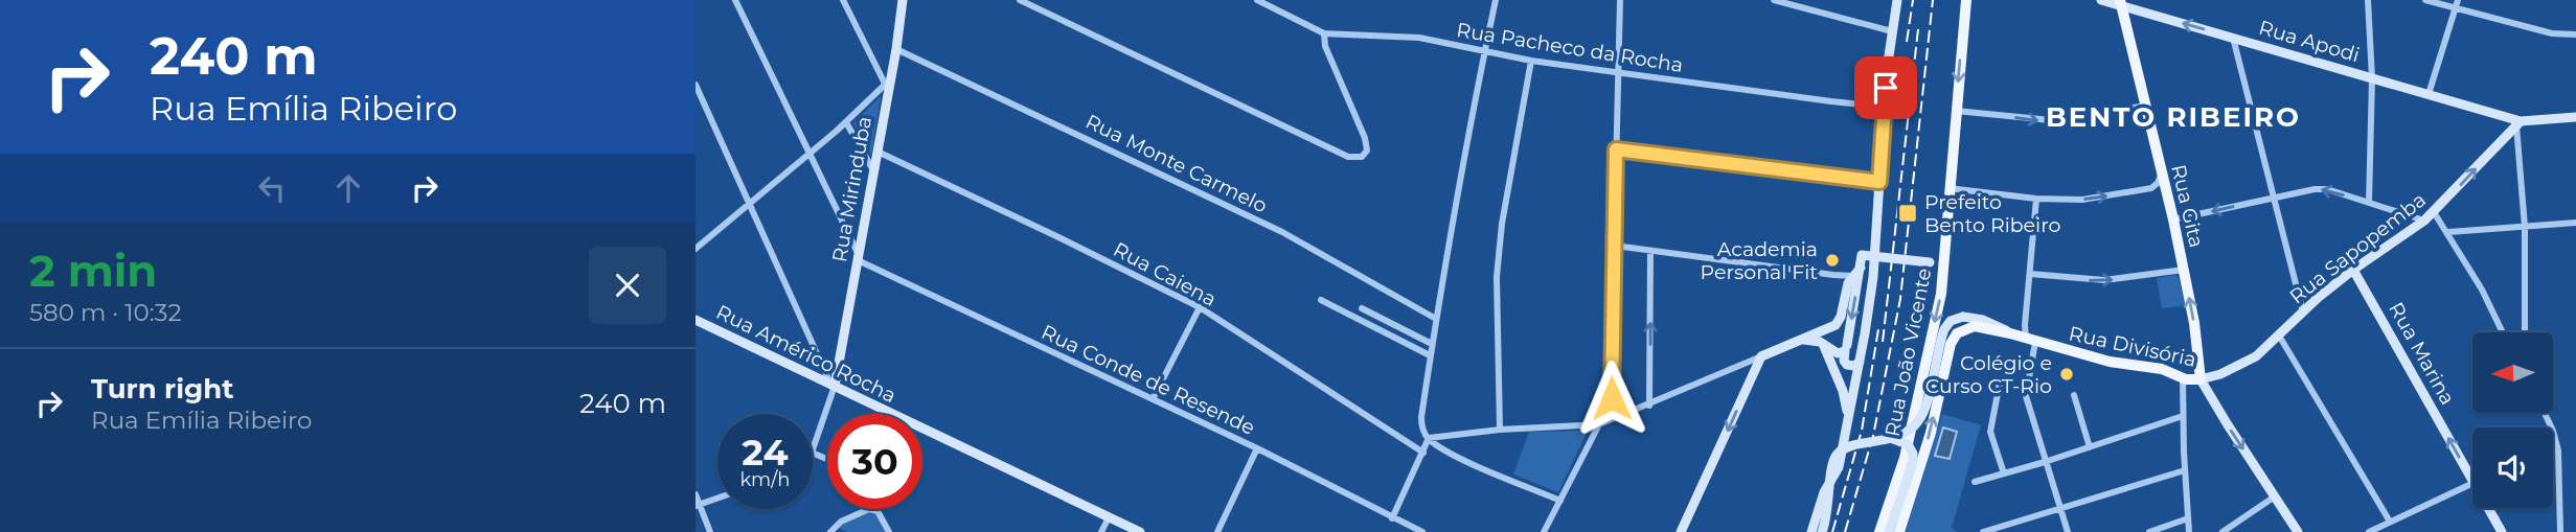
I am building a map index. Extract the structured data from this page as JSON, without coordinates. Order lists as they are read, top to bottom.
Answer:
{
  "streets": {
    "main road": [
      "Rua Apodi",
      "Rua Mirinduba",
      "Rua Gita",
      "Rua Sapopemba",
      "Rua Divisória",
      "Rua João Vicente",
      "Rua Américo Rocha",
      "Rua Marina"
    ],
    "street": [
      "Rua Pacheco da Rocha",
      "Rua Monte Carmelo",
      "Rua Caiena",
      "Rua Conde de Resende"
    ]
  },
  "crossings": [
    ["Rua Apodi", "Rua Gita"],
    ["Rua Monte Carmelo", "Rua Mirinduba"],
    ["Rua Mirinduba", "Rua Caiena"],
    ["Rua Mirinduba", "Rua Américo Rocha"],
    ["Rua Mirinduba", "Rua Conde de Resende"],
    ["Rua Gita", "Rua Sapopemba"],
    ["Rua Gita", "Rua Divisória"],
    ["Rua Sapopemba", "Rua Divisória"],
    ["Rua Sapopemba", "Rua Marina"],
    ["Rua Divisória", "Rua João Vicente"]
  ],
  "one_way": ["Rua Marina"],
  "districts": ["BENTO RIBEIRO"],
  "places": {
    "transit": ["Prefeito Bento Ribeiro"],
    "other": ["Academia Personal Fit", "Colégio e Curso CT-Rio"]
  },
  "north": "left",
  "page": {
    "turn": ["240 m", "Rua Emília Ribeiro"],
    "heading": ["2 min", "580 m · 10:32"],
    "list": [
      {
        "name": "Turn right",
        "note": "Rua Emília Ribeiro",
        "value": "240 m"
      }
    ],
    "speed": "24 km/h",
    "limit": "30"
  }
}
